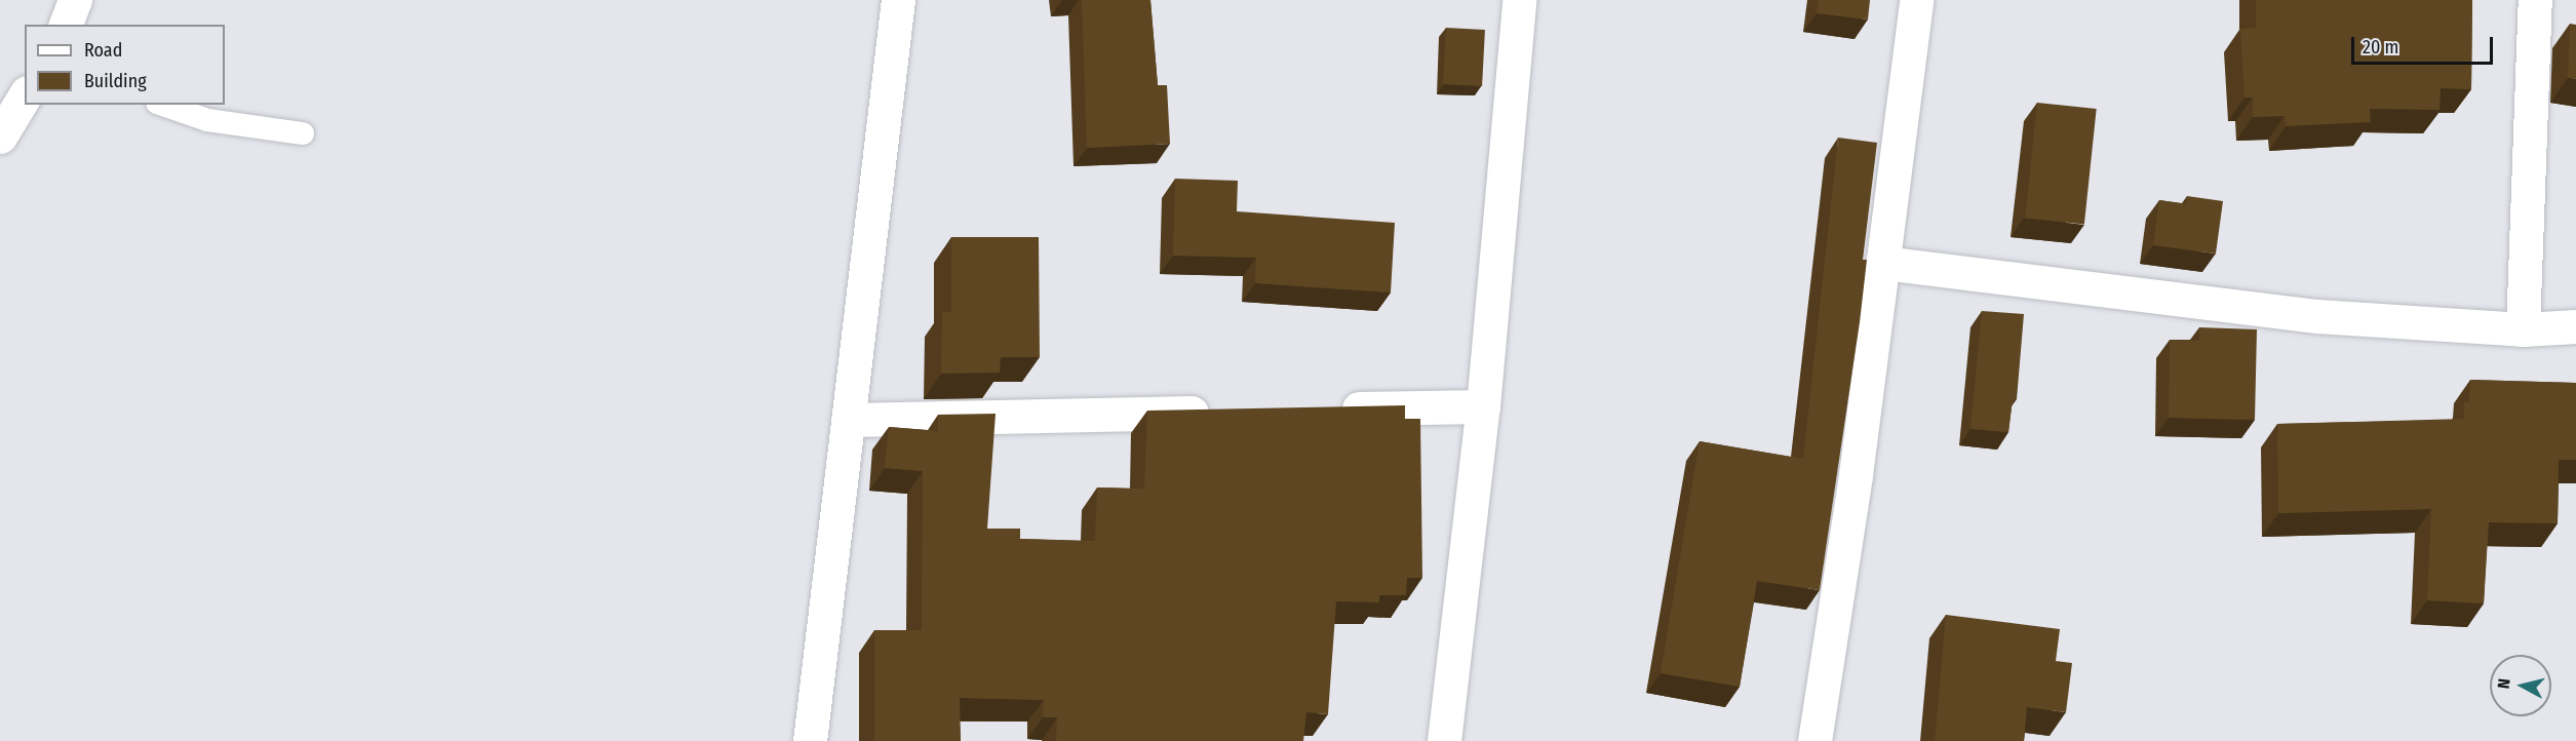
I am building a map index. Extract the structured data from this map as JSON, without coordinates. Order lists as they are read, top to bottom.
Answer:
{
  "legend": ["Road", "Building"],
  "scale_bar": "20 m",
  "north": "left"
}
